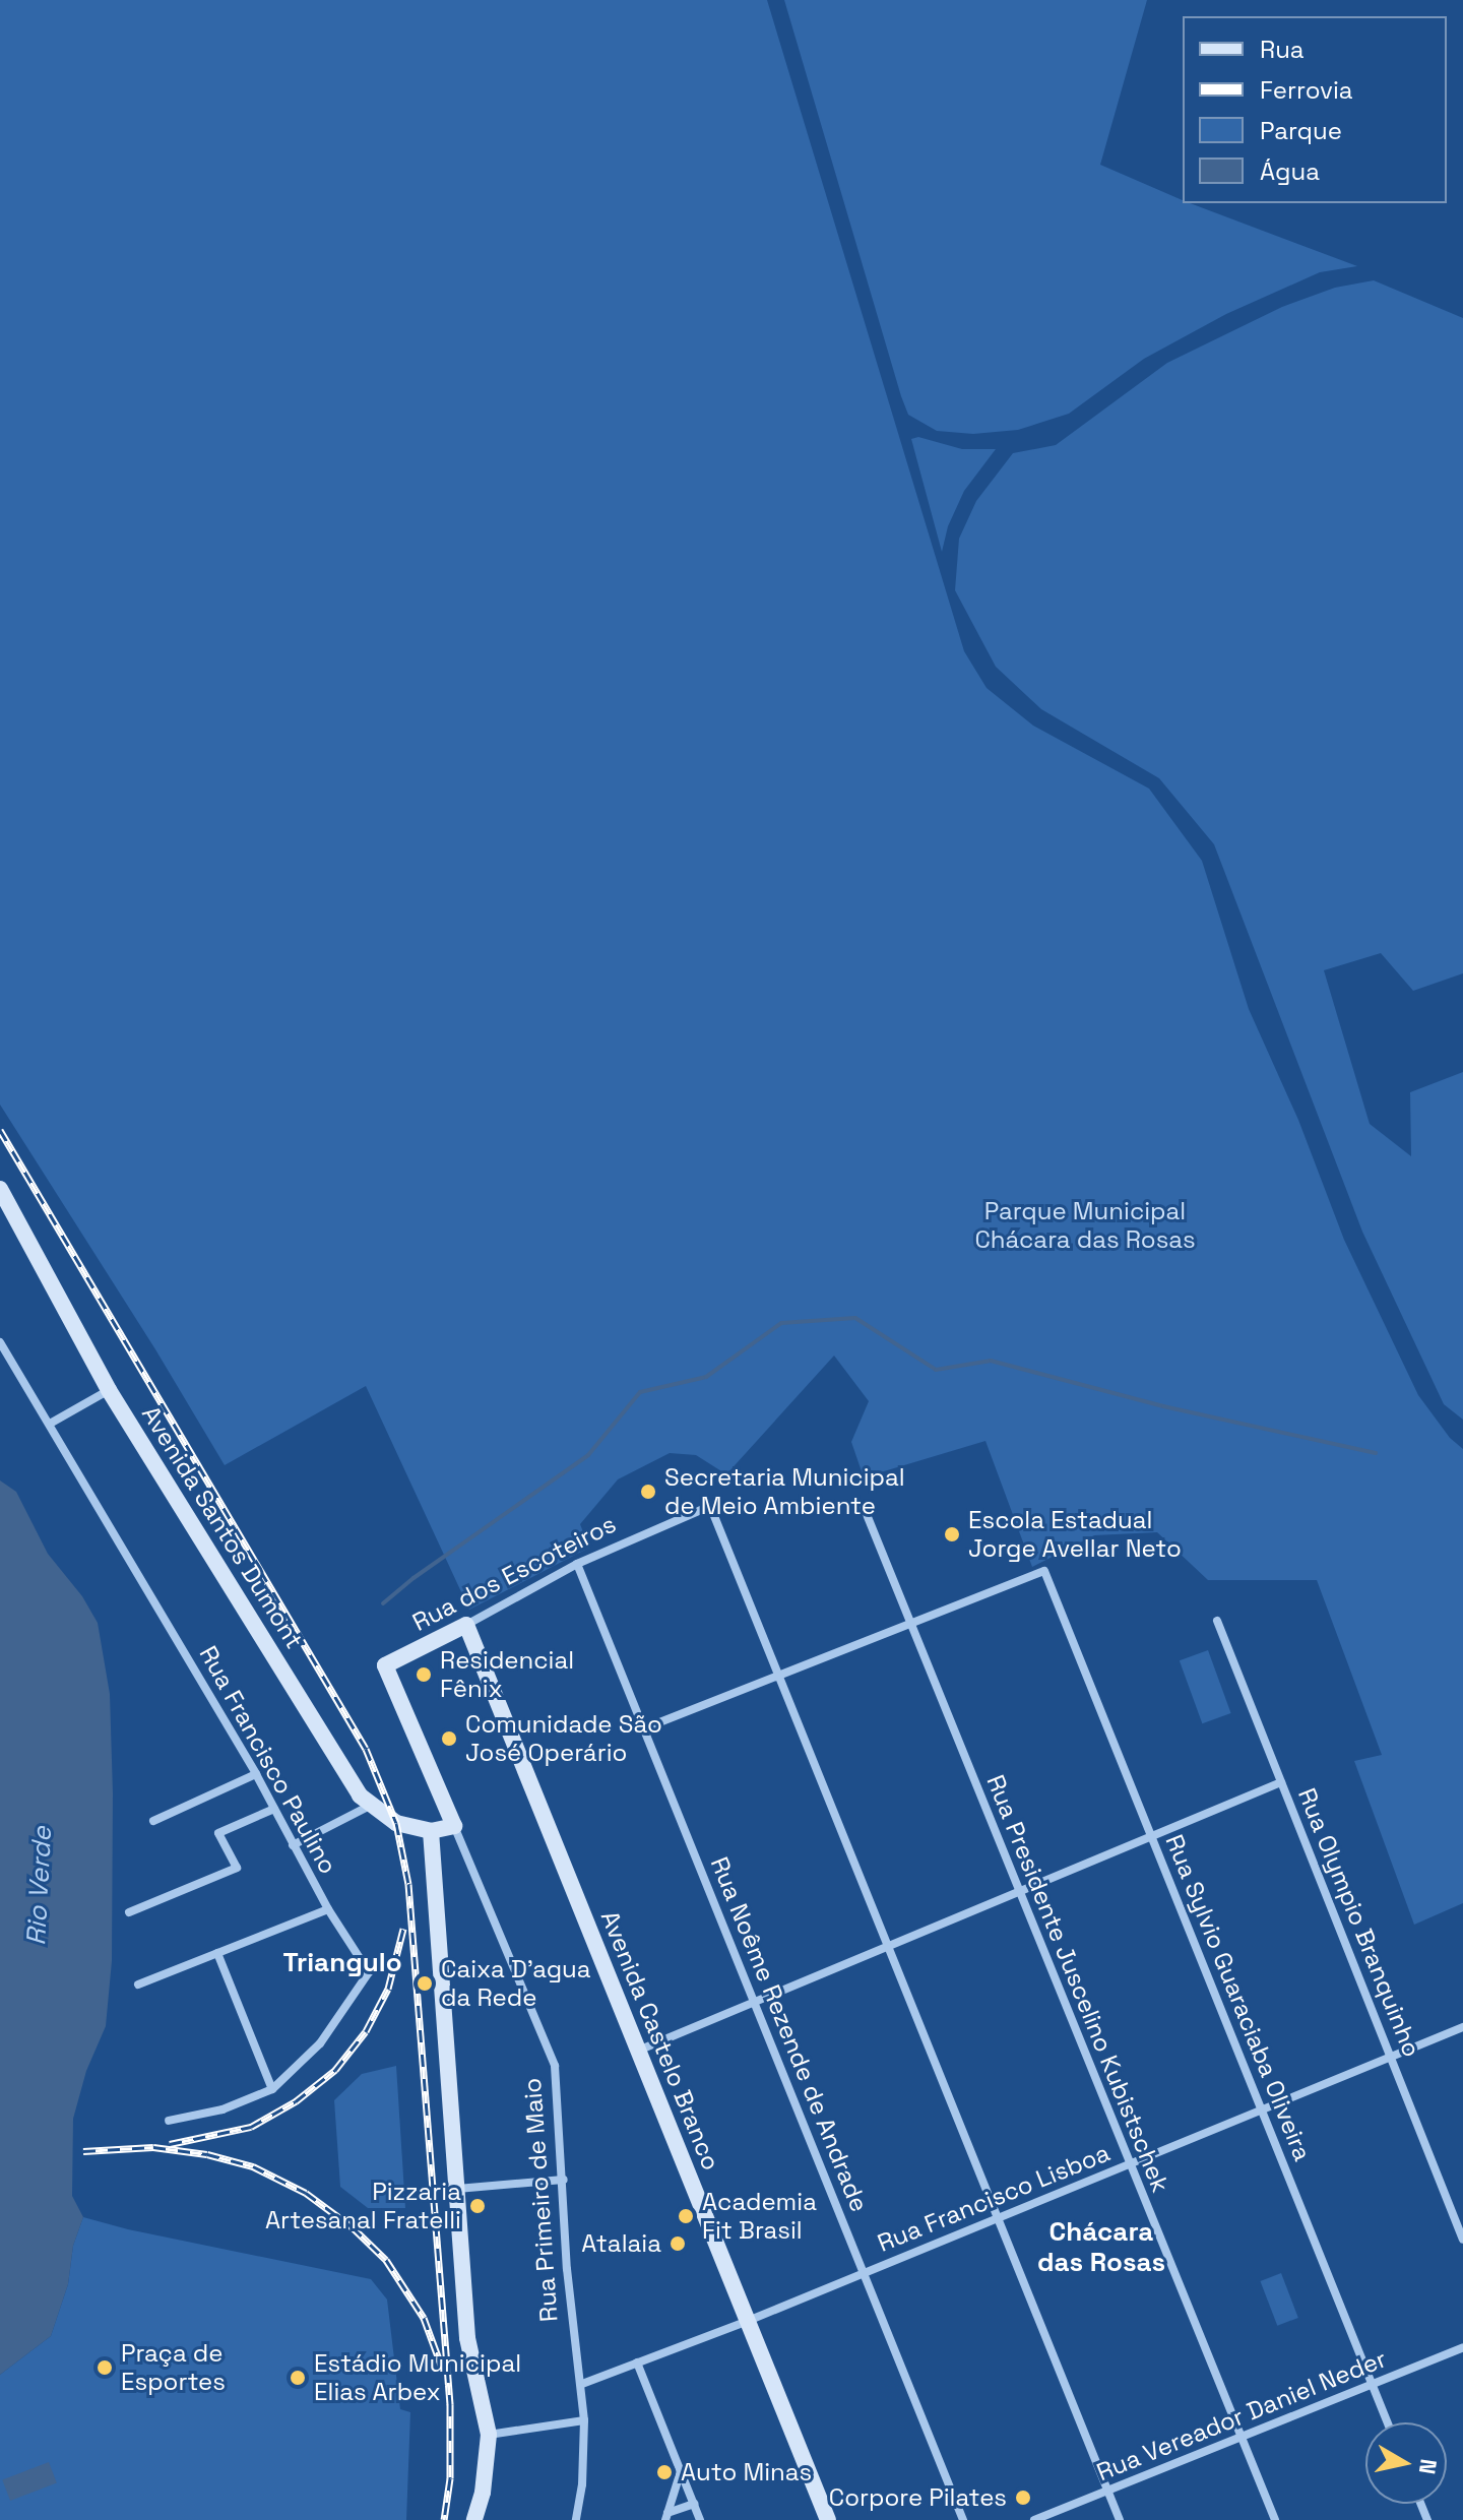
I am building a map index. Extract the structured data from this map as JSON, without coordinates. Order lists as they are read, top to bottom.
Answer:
{
  "streets": {
    "street": [
      "Avenida Santos Dumont",
      "Rua dos Escoteiros",
      "Rua Francisco Paulino",
      "Rua Olympio Branquinho",
      "Rua Presidente Juscelino Kubistschek",
      "Rua Sylvio Guaraciaba Oliveira",
      "Rua Noême Rezende de Andrade",
      "Avenida Castelo Branco",
      "Rua Francisco Lisboa",
      "Rua Primeiro de Maio",
      "Rua Vereador Daniel Neder"
    ]
  },
  "crossings": [
    ["Avenida Santos Dumont", "Rua Primeiro de Maio"],
    ["Rua dos Escoteiros", "Rua Noême Rezende de Andrade"],
    ["Rua dos Escoteiros", "Avenida Castelo Branco"],
    ["Rua dos Escoteiros", "Rua Primeiro de Maio"],
    ["Rua Olympio Branquinho", "Rua Francisco Lisboa"],
    ["Rua Presidente Juscelino Kubistschek", "Rua Sylvio Guaraciaba Oliveira"],
    ["Rua Presidente Juscelino Kubistschek", "Rua Francisco Lisboa"],
    ["Rua Presidente Juscelino Kubistschek", "Rua Vereador Daniel Neder"],
    ["Rua Sylvio Guaraciaba Oliveira", "Rua Francisco Lisboa"],
    ["Rua Sylvio Guaraciaba Oliveira", "Rua Vereador Daniel Neder"],
    ["Rua Noême Rezende de Andrade", "Rua Francisco Lisboa"],
    ["Avenida Castelo Branco", "Rua Francisco Lisboa"],
    ["Rua Francisco Lisboa", "Rua Primeiro de Maio"]
  ],
  "districts": ["Triangulo", "Chácara das Rosas"],
  "water": ["Rio Verde"],
  "parks": ["Parque Municipal Chácara das Rosas"],
  "places": [
    "Secretaria Municipal de Meio Ambiente",
    "Escola Estadual Jorge Avellar Neto",
    "Residencial Fênix",
    "Comunidade São José Operário",
    "Caixa D'agua da Rede",
    "Pizzaria Artesanal Fratelli",
    "Academia Fit Brasil",
    "Atalaia",
    "Praça de Esportes",
    "Estádio Municipal Elias Arbex",
    "Auto Minas",
    "Corpore Pilates"
  ],
  "legend": [
    "Rua",
    "Ferrovia",
    "Parque",
    "Água"
  ],
  "north": "right"
}
